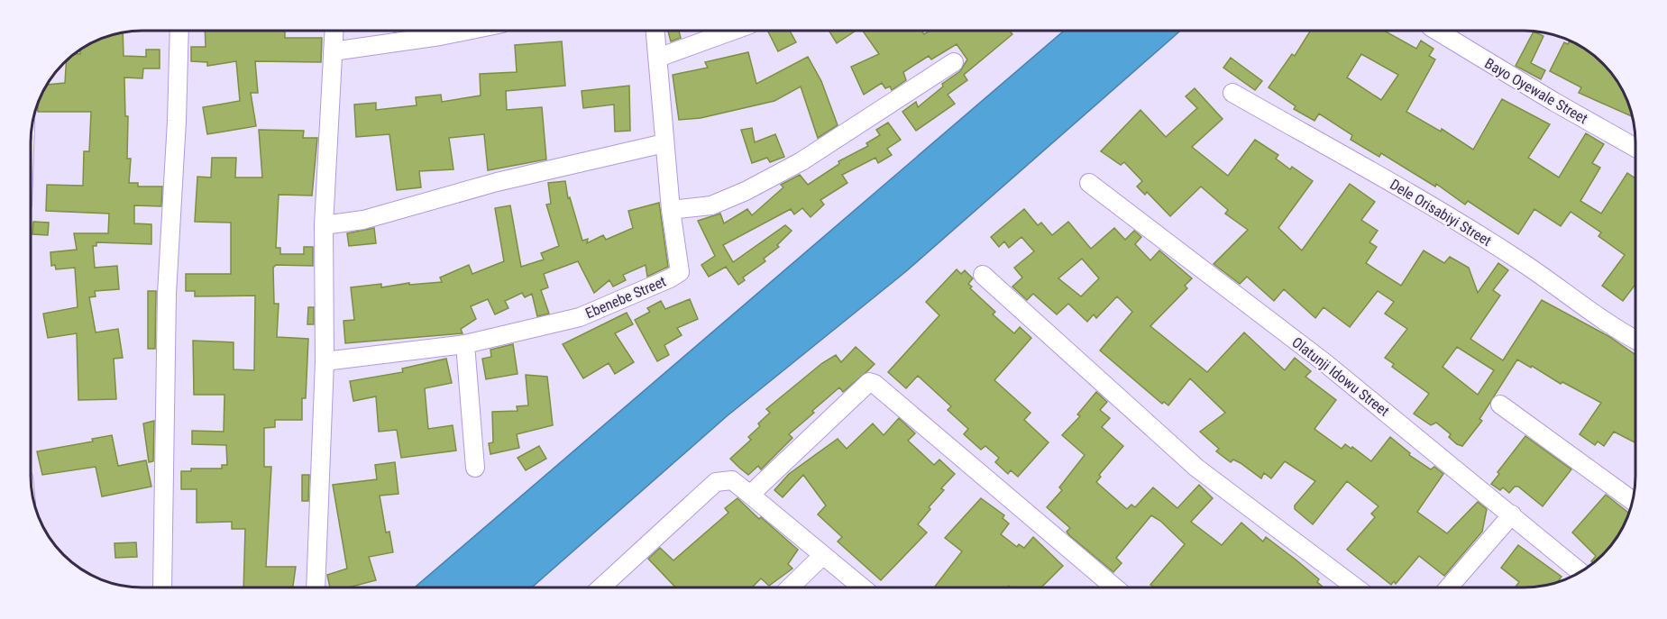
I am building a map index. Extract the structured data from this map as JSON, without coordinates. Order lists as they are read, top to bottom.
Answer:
{
  "streets": {
    "street": [
      "Bayo Oyewale Street",
      "Dele Orisabiyi Street",
      "Ebenebe Street",
      "Olatunji Idowu Street"
    ]
  }
}
